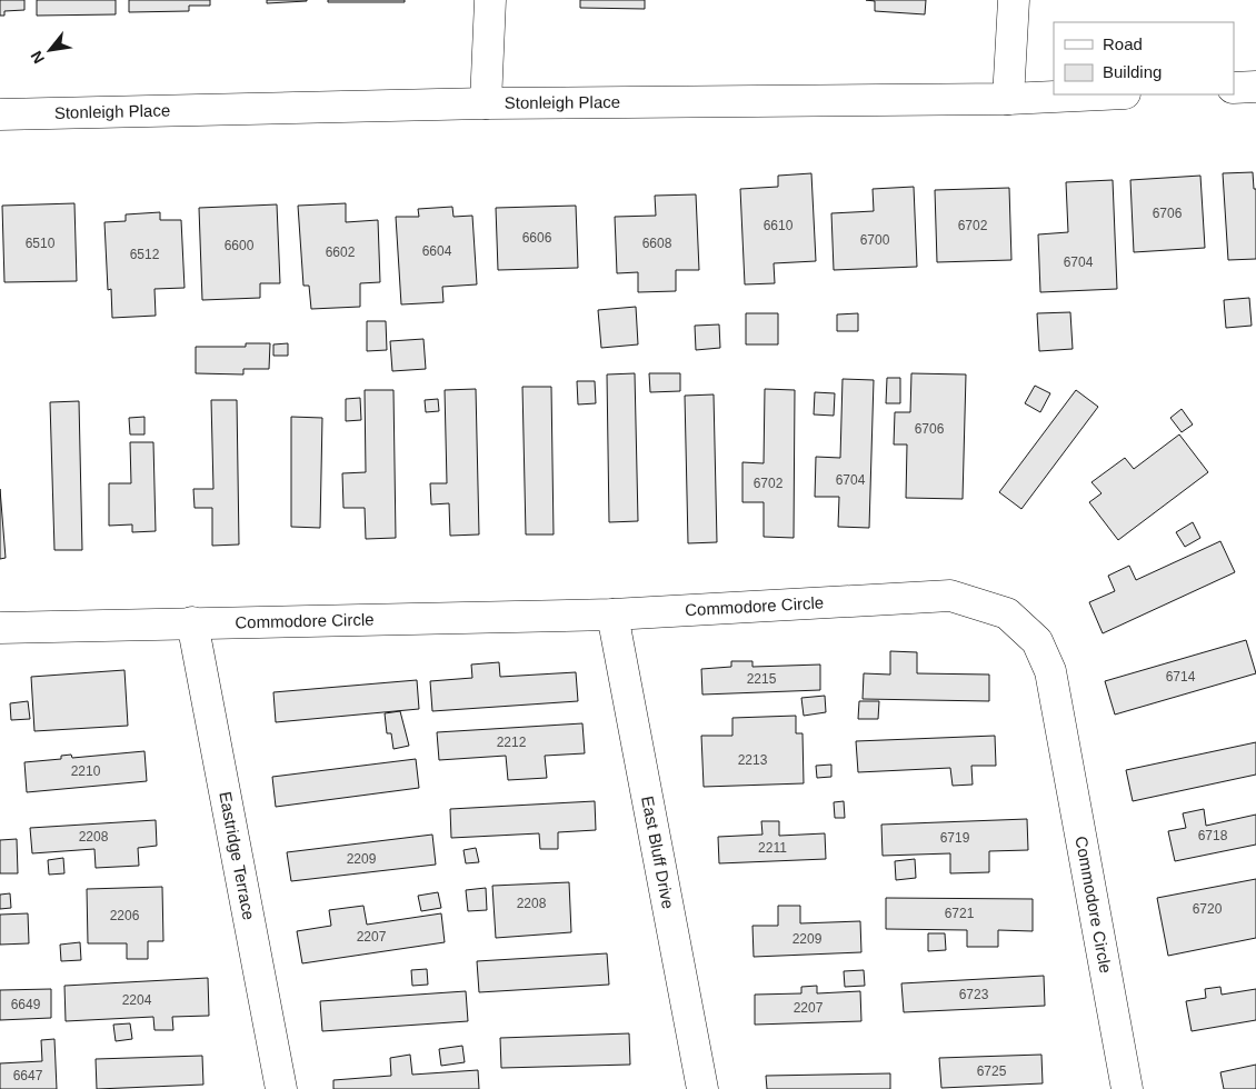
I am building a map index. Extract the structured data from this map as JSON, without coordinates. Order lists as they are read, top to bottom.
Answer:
{
  "streets": {
    "street": [
      "Stonleigh Place",
      "Commodore Circle",
      "East Bluff Drive",
      "Eastridge Terrace"
    ]
  },
  "crossings": [
    ["Commodore Circle", "East Bluff Drive"],
    ["Commodore Circle", "Eastridge Terrace"]
  ],
  "house_numbers": [
    "6706",
    "6610",
    "6702",
    "6606",
    "6700",
    "6510",
    "6608",
    "6600",
    "6604",
    "6602",
    "6512",
    "6704",
    "6706",
    "6704",
    "6702",
    "6714",
    "2215",
    "2212",
    "2213",
    "2210",
    "6718",
    "2208",
    "6719",
    "2211",
    "2209",
    "2208",
    "6720",
    "6721",
    "2206",
    "2207",
    "2209",
    "6723",
    "2204",
    "6649",
    "2207",
    "6725",
    "6647"
  ],
  "legend": ["Road", "Building"],
  "north": "bottom left"
}
